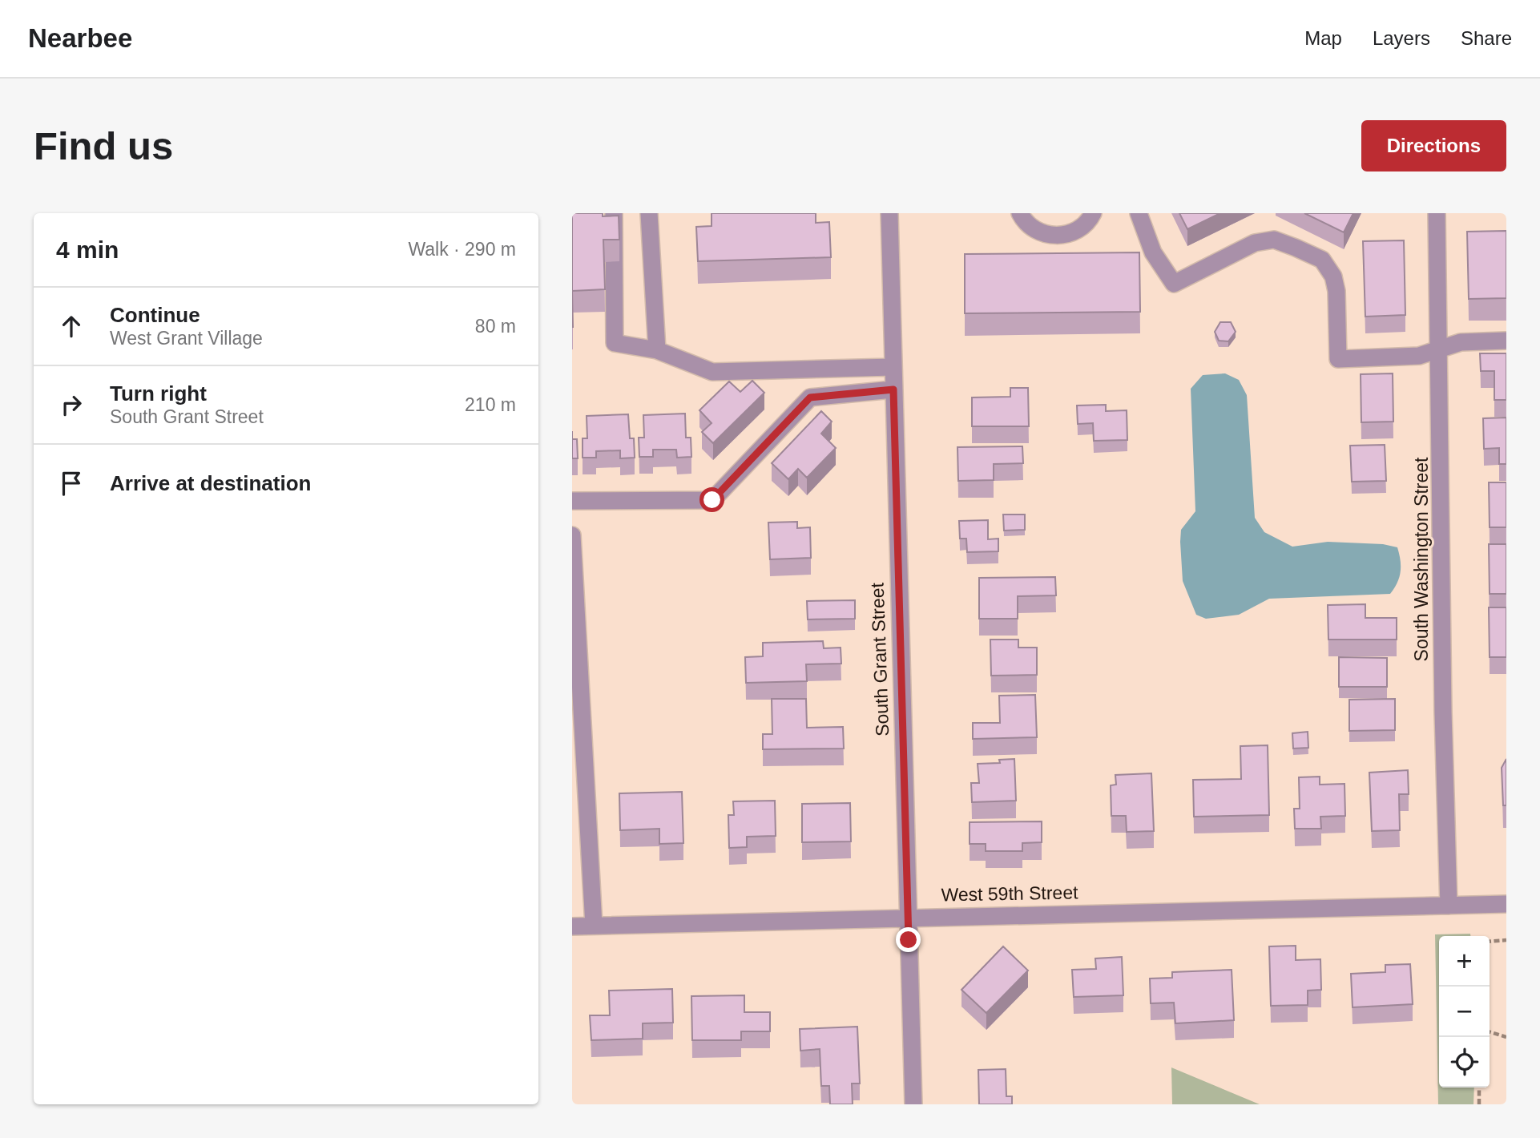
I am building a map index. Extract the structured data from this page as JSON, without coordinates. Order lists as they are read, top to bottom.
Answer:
{
  "streets": {
    "street": ["South Washington Street", "South Grant Street", "West 59th Street"]
  },
  "crossings": [
    ["South Washington Street", "West 59th Street"],
    ["South Grant Street", "West 59th Street"]
  ],
  "page": {
    "header": "Nearbee",
    "nav": ["Map", "Layers", "Share"],
    "buttons": "Directions",
    "title": "Find us",
    "heading": ["4 min", "Walk · 290 m"],
    "list": [
      ["Continue", "West Grant Village", "80 m"],
      ["Turn right", "South Grant Street", "210 m"],
      "Arrive at destination"
    ],
    "map_buttons": ["+", "−"]
  }
}
